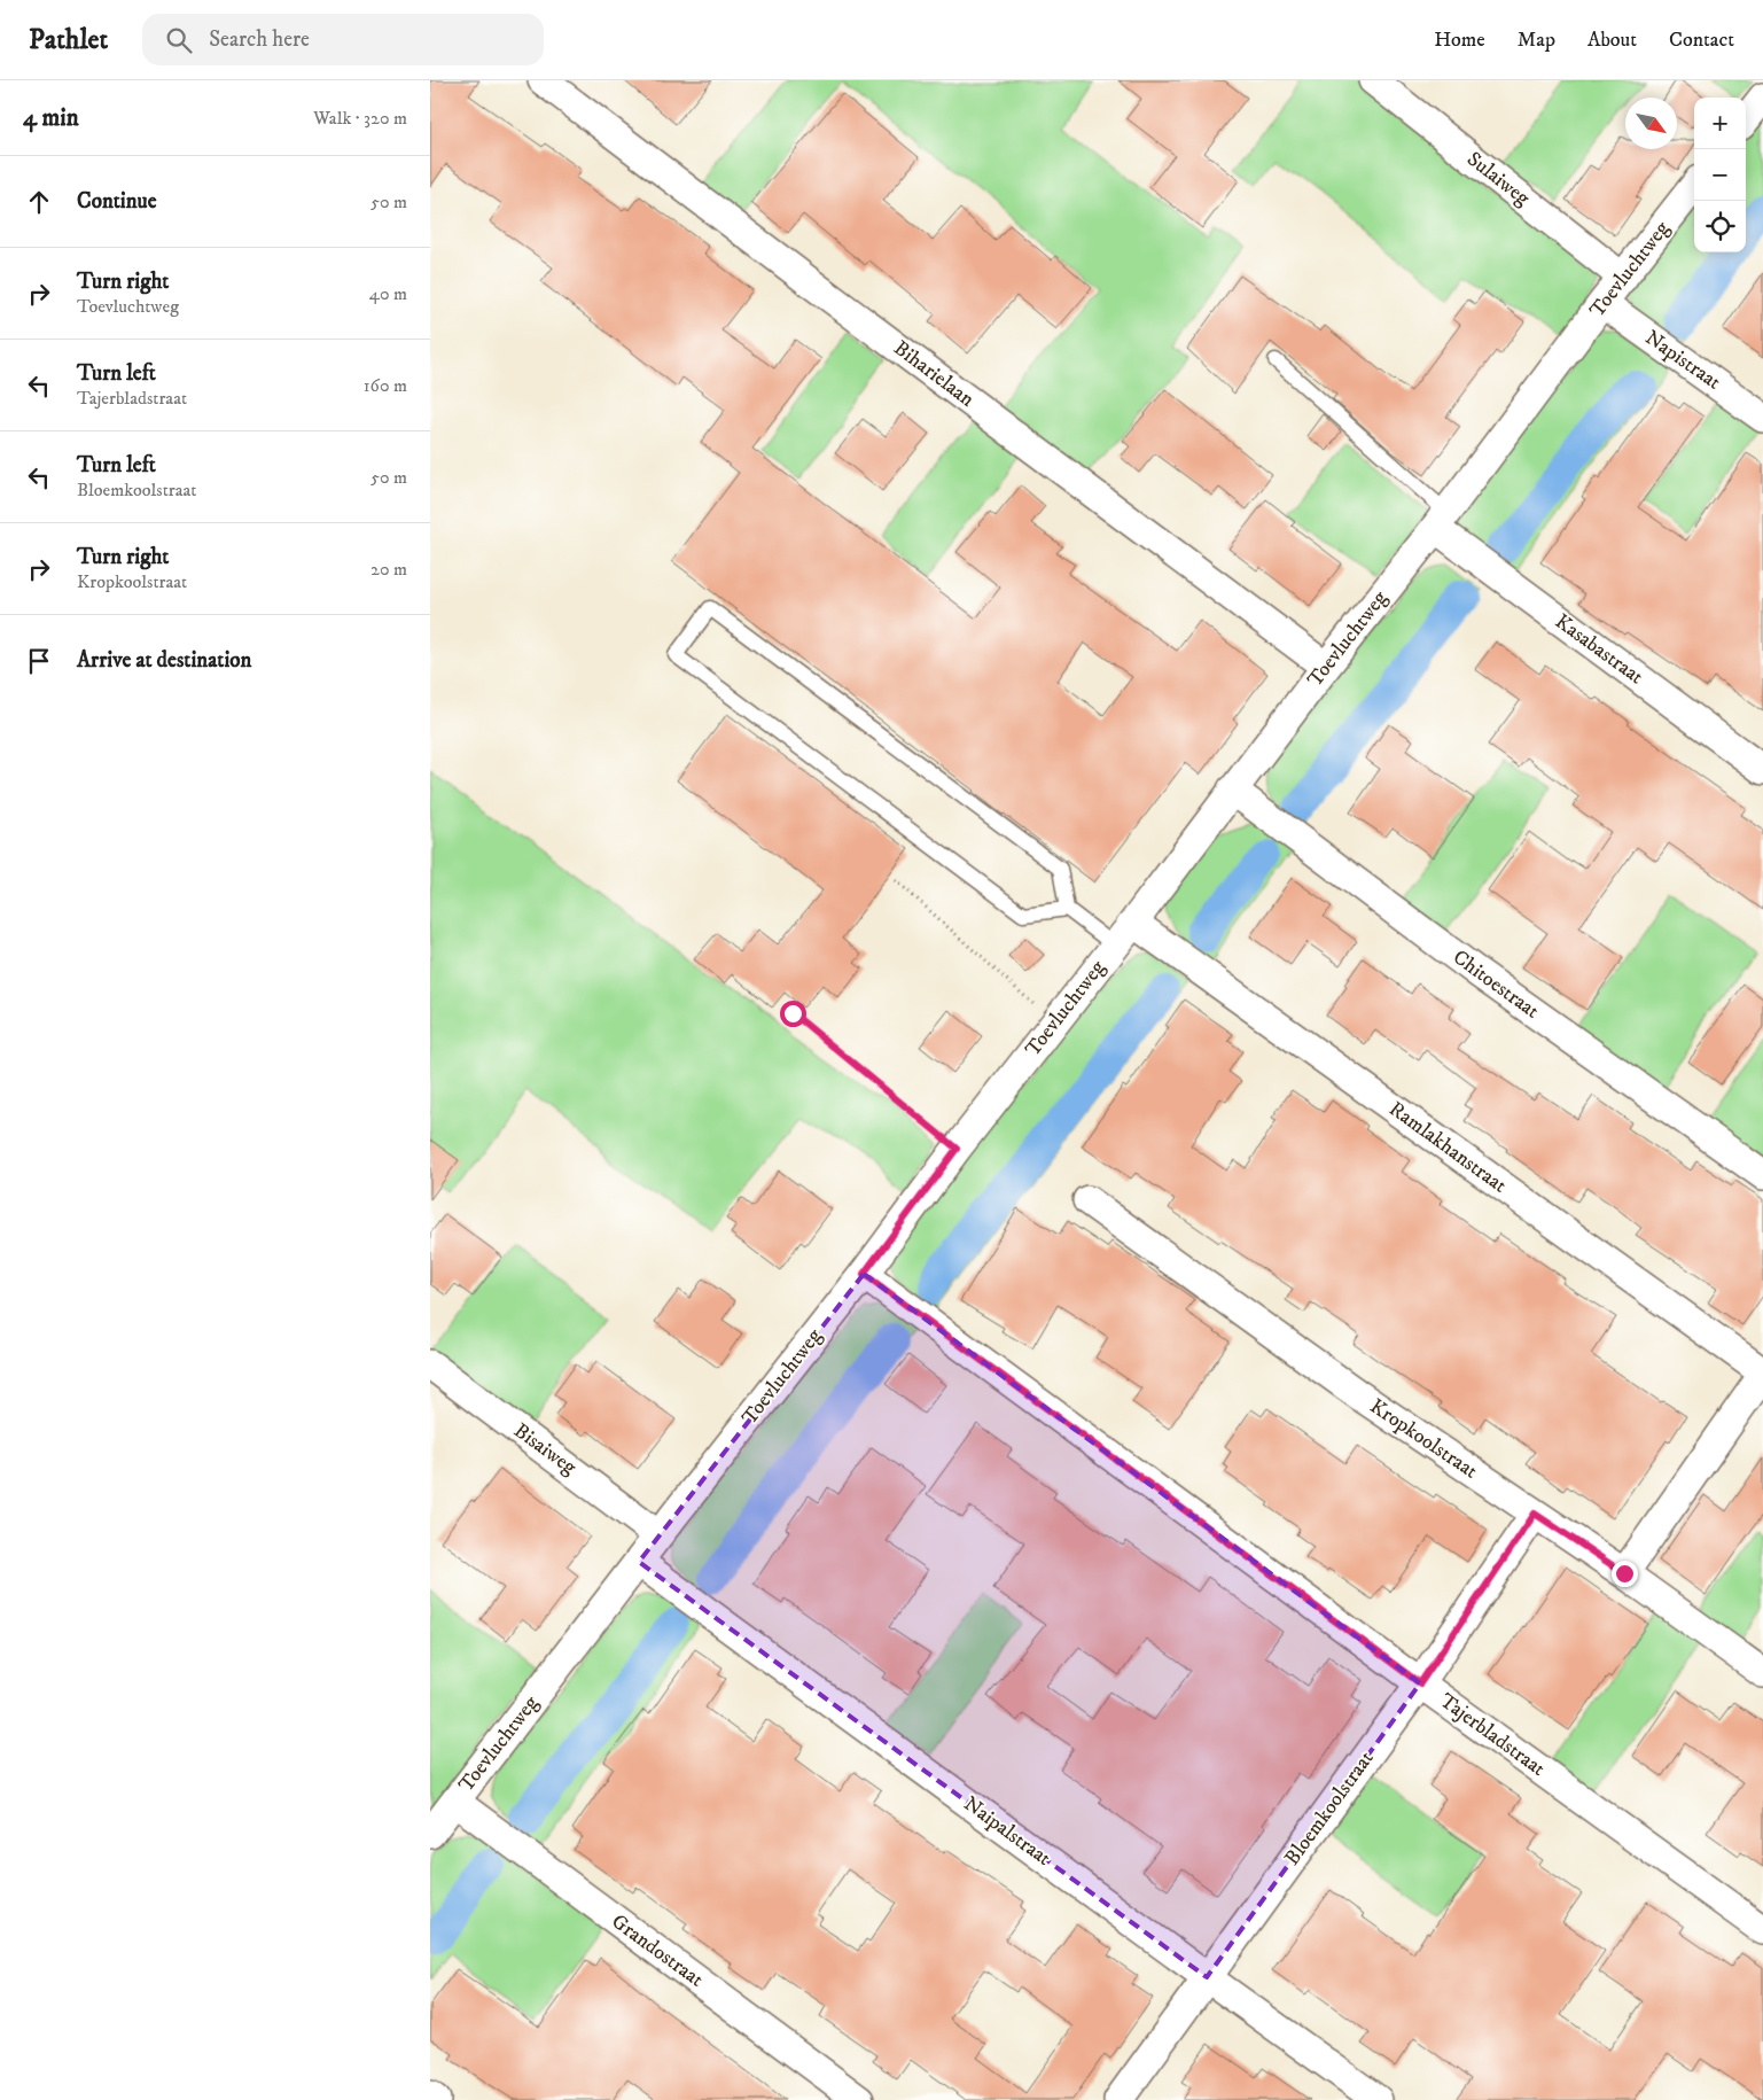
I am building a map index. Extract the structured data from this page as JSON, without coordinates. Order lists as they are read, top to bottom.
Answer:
{
  "streets": {
    "street": [
      "Sulaiweg",
      "Toevluchtweg",
      "Napistraat",
      "Biharielaan",
      "Kasabastraat",
      "Chitoestraat",
      "Ramlakhanstraat",
      "Kropkoolstraat",
      "Bisaiweg",
      "Tajerbladstraat",
      "Bloemkoolstraat",
      "Naipalstraat",
      "Grandostraat"
    ]
  },
  "crossings": [
    ["Sulaiweg", "Toevluchtweg"],
    ["Toevluchtweg", "Napistraat"],
    ["Toevluchtweg", "Biharielaan"],
    ["Toevluchtweg", "Kasabastraat"],
    ["Toevluchtweg", "Chitoestraat"],
    ["Toevluchtweg", "Ramlakhanstraat"],
    ["Toevluchtweg", "Bisaiweg"],
    ["Toevluchtweg", "Tajerbladstraat"],
    ["Toevluchtweg", "Naipalstraat"],
    ["Toevluchtweg", "Grandostraat"],
    ["Kropkoolstraat", "Bloemkoolstraat"],
    ["Tajerbladstraat", "Bloemkoolstraat"],
    ["Bloemkoolstraat", "Naipalstraat"]
  ],
  "north": "bottom right",
  "page": {
    "header": "Pathlet",
    "search": "Search here",
    "nav": [
      "Home",
      "Map",
      "About",
      "Contact"
    ],
    "heading": ["4 min", "Walk · 320 m"],
    "map_buttons": ["+", "−"],
    "list": [
      ["Continue", "50 m"],
      ["Turn right", "Toevluchtweg", "40 m"],
      ["Turn left", "Tajerbladstraat", "160 m"],
      ["Turn left", "Bloemkoolstraat", "50 m"],
      ["Turn right", "Kropkoolstraat", "20 m"],
      "Arrive at destination"
    ]
  }
}
